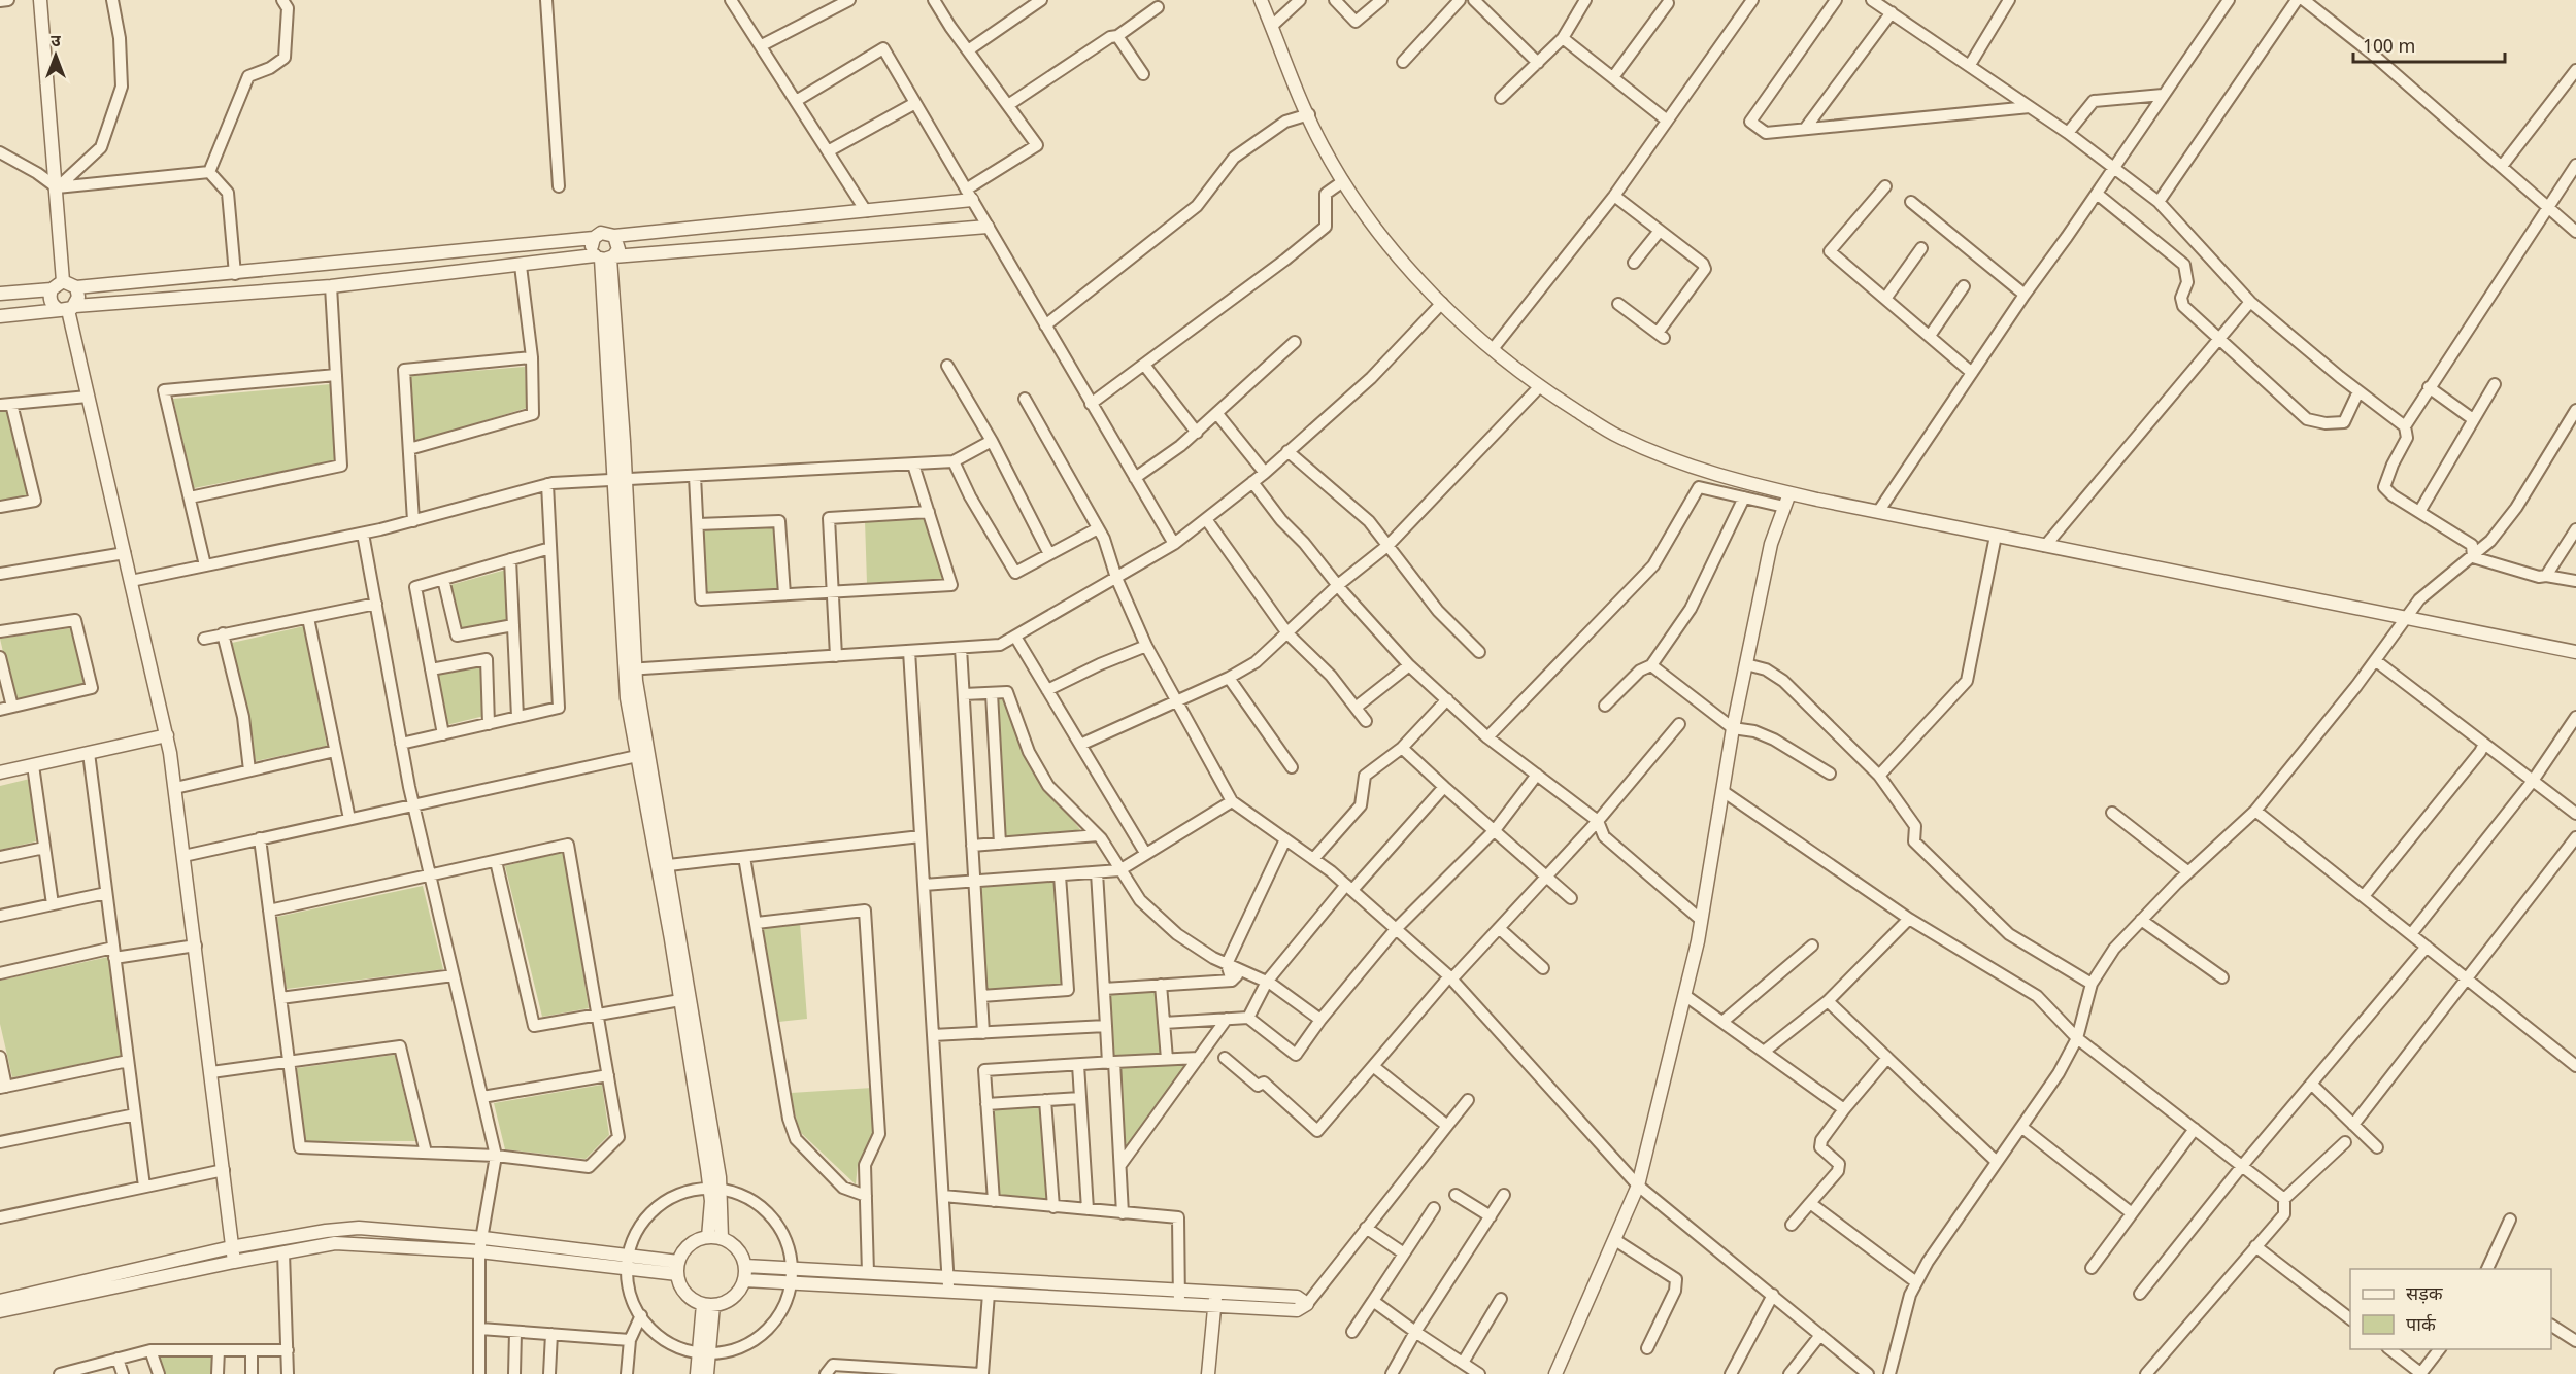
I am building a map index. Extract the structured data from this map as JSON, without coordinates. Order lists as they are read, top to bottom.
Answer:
{
  "legend": ["सड़क", "पार्क"],
  "scale_bar": "100 m",
  "north": "top"
}
